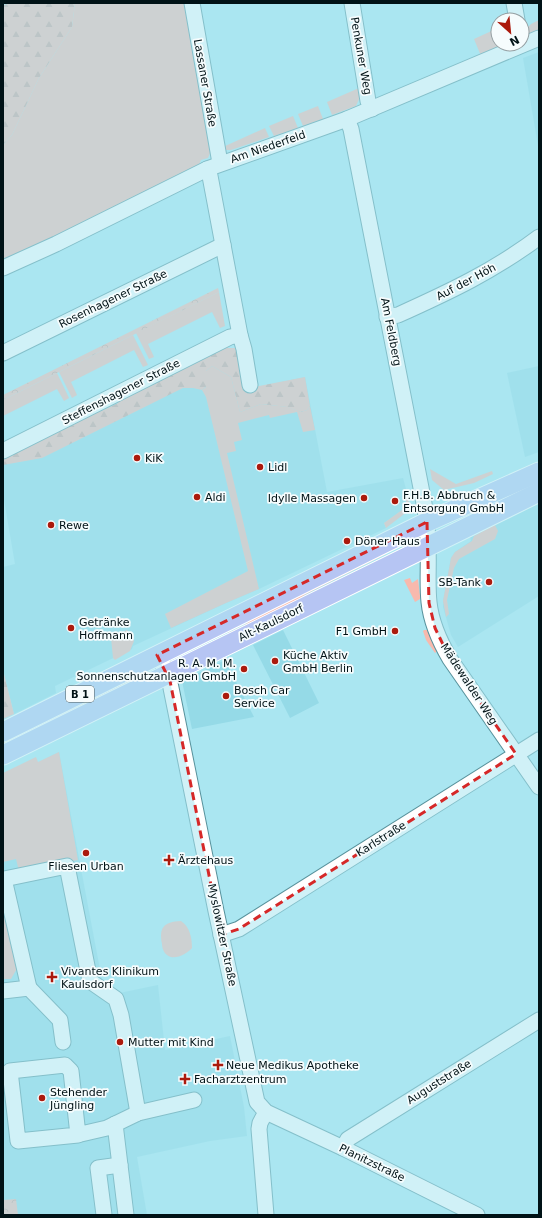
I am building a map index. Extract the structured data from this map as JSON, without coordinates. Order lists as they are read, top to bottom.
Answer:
{
  "streets": {
    "main road": ["Alt-Kaulsdorf", "B 1"],
    "street": [
      "Penkuner Weg",
      "Lassaner Straße",
      "Am Niederfeld",
      "Auf der Höh",
      "Rosenhagener Straße",
      "Am Feldberg",
      "Steffenshagener Straße",
      "Mädewalder Weg",
      "Karlstraße",
      "Myslowitzer Straße",
      "Auguststraße",
      "Planitzstraße"
    ]
  },
  "crossings": [
    ["Penkuner Weg", "Am Niederfeld"],
    ["Lassaner Straße", "Am Niederfeld"],
    ["Am Niederfeld", "Am Feldberg"],
    ["Auf der Höh", "Am Feldberg"],
    ["Am Feldberg", "Alt-Kaulsdorf"],
    ["Am Feldberg", "Mädewalder Weg"],
    ["Alt-Kaulsdorf", "Mädewalder Weg"],
    ["Alt-Kaulsdorf", "Myslowitzer Straße"],
    ["Mädewalder Weg", "Karlstraße"],
    ["Karlstraße", "Myslowitzer Straße"],
    ["Myslowitzer Straße", "Planitzstraße"],
    ["Auguststraße", "Planitzstraße"]
  ],
  "places": {
    "other": [
      "KiK",
      "Lidl",
      "Aldi",
      "Idylle Massagen",
      "F.H.B. Abbruch & Entsorgung GmbH",
      "Rewe",
      "Döner Haus",
      "SB-Tank",
      "Getränke Hoffmann",
      "F1 GmbH",
      "Küche Aktiv GmbH Berlin",
      "R. A. M. M. Sonnenschutzanlagen GmbH",
      "Bosch Car Service",
      "Fliesen Urban",
      "Mutter mit Kind",
      "Stehender Jüngling"
    ],
    "health": [
      "Ärztehaus",
      "Vivantes Klinikum Kaulsdorf",
      "Neue Medikus Apotheke",
      "Facharztzentrum"
    ]
  },
  "north": "bottom right"
}
